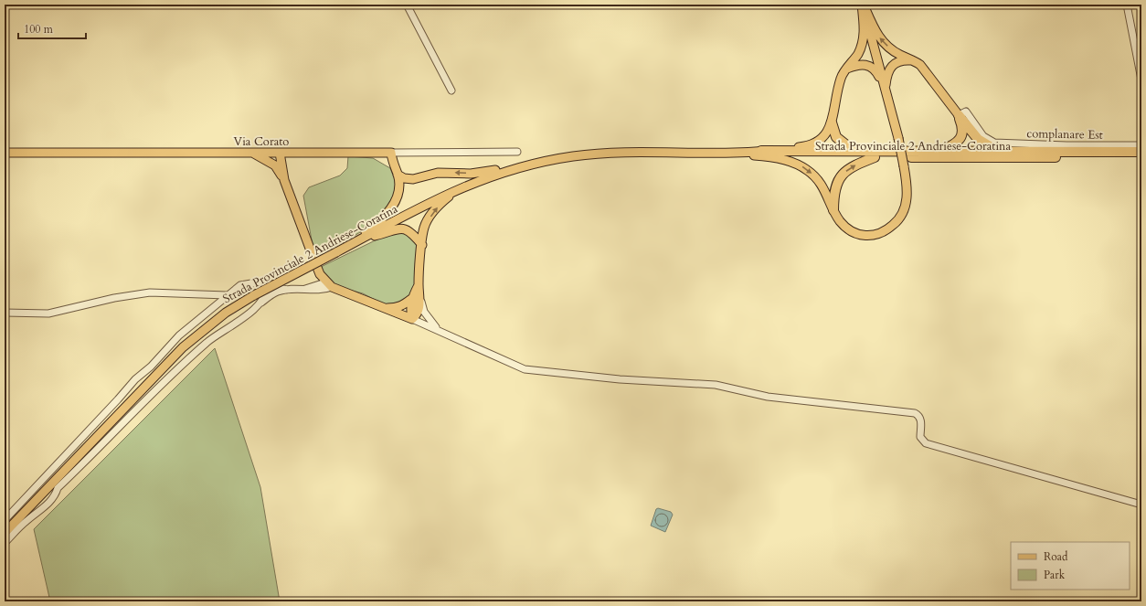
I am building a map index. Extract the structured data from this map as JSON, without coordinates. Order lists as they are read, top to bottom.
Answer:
{
  "streets": {
    "highway": ["Strada Provinciale 2 Andriese-Coratina"],
    "main road": ["Via Corato"],
    "street": ["complanare Est"]
  },
  "legend": ["Road", "Park"],
  "scale_bar": "100 m"
}
